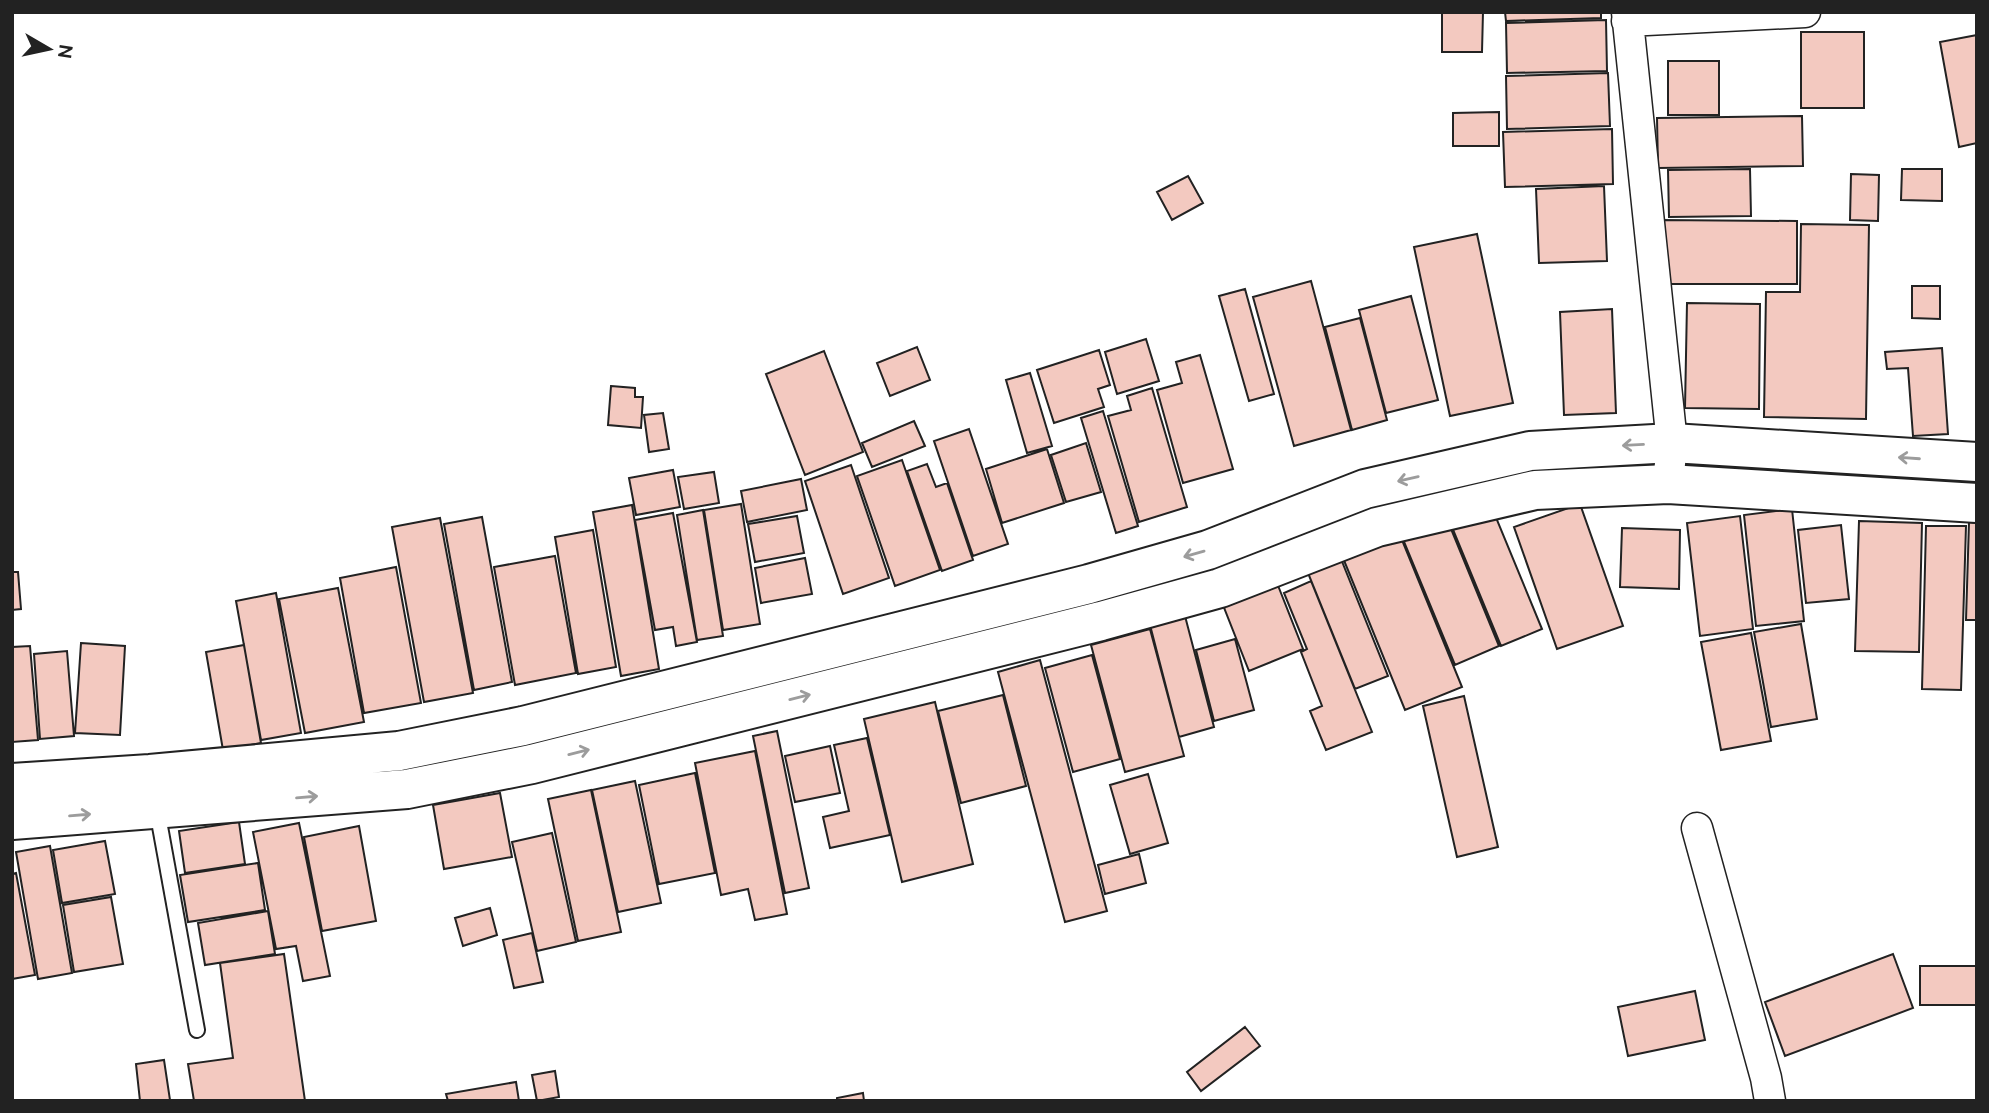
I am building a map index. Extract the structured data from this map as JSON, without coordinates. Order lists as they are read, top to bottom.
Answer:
{
  "north": "right"
}
